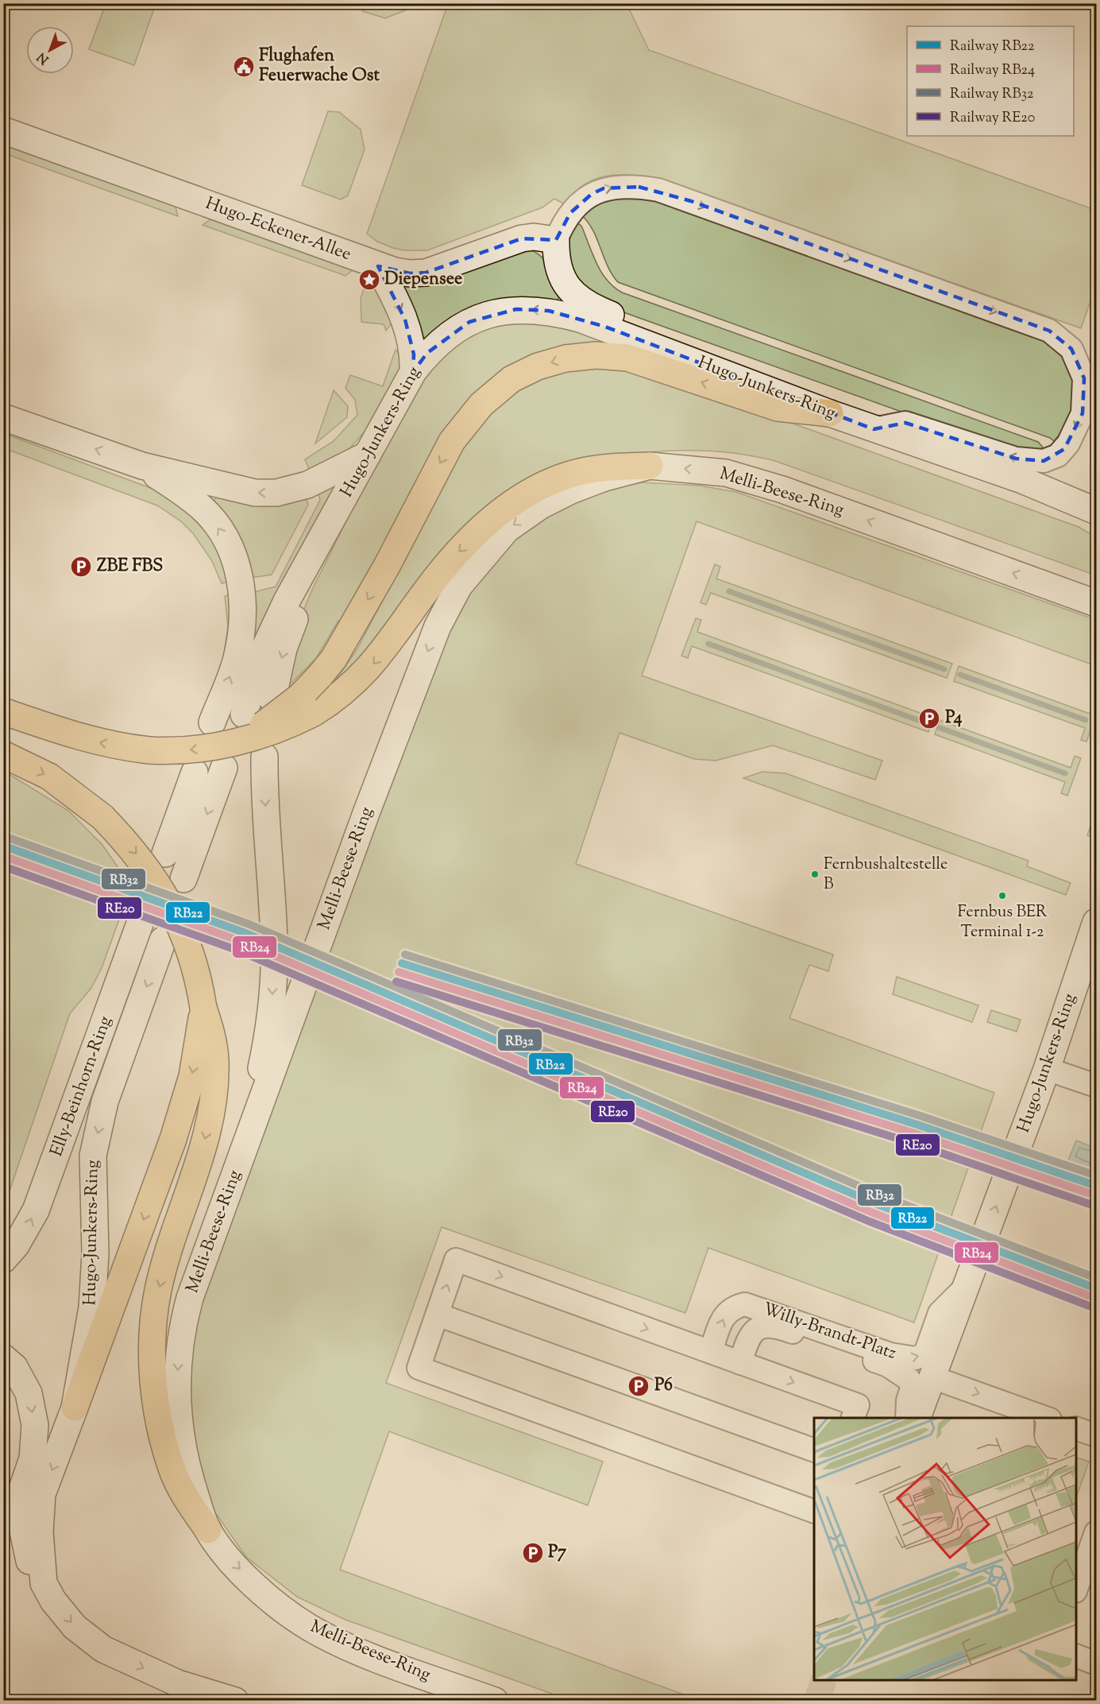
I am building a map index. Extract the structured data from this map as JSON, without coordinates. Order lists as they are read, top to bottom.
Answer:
{
  "streets": {
    "street": [
      "Hugo-Eckener-Allee",
      "Hugo-Junkers-Ring",
      "Melli-Beese-Ring",
      "Elly-Beinhorn-Ring",
      "Willy-Brandt-Platz"
    ]
  },
  "crossings": [
    ["Hugo-Junkers-Ring", "Willy-Brandt-Platz"]
  ],
  "places": {
    "public building": ["Flughafen Feuerwache Ost"],
    "place": ["Diepensee"],
    "parking": [
      "ZBE FBS",
      "P4",
      "P6",
      "P7"
    ],
    "other": ["Fernbushaltestelle B", "Fernbus BER Terminal 1-2"]
  },
  "lines": [
    "rail line RB32",
    "rail line RB22",
    "rail line RB24",
    "rail line RE20"
  ],
  "legend": [
    "Railway RB22",
    "Railway RB24",
    "Railway RB32",
    "Railway RE20"
  ],
  "north": "bottom left"
}
